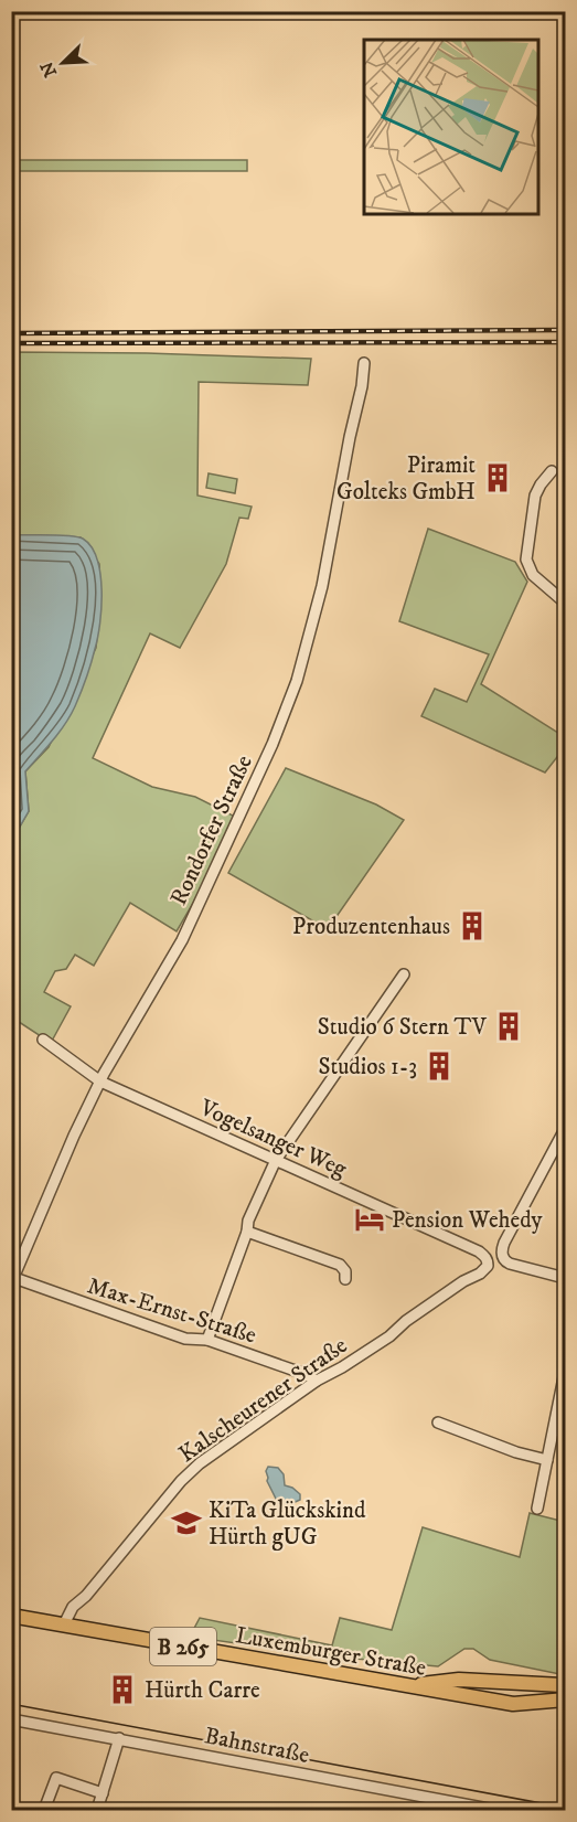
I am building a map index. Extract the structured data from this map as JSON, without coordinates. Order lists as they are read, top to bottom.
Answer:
{
  "streets": {
    "main road": ["B 265", "Luxemburger Straße"],
    "street": [
      "Rondorfer Straße",
      "Vogelsanger Weg",
      "Max-Ernst-Straße",
      "Kalscheurener Straße",
      "Bahnstraße"
    ]
  },
  "crossings": [
    ["Rondorfer Straße", "Vogelsanger Weg"],
    ["Rondorfer Straße", "Max-Ernst-Straße"],
    ["Vogelsanger Weg", "Kalscheurener Straße"],
    ["Max-Ernst-Straße", "Kalscheurener Straße"],
    ["Kalscheurener Straße", "Luxemburger Straße"]
  ],
  "places": {
    "building": [
      "Piramit Golteks GmbH",
      "Produzentenhaus",
      "Studio 6 Stern TV",
      "Studios 1-3",
      "Hürth Carre"
    ],
    "hotel": ["Pension Wehedy"],
    "school or university": ["KiTa Glückskind Hürth gUG"]
  },
  "north": "bottom left"
}
